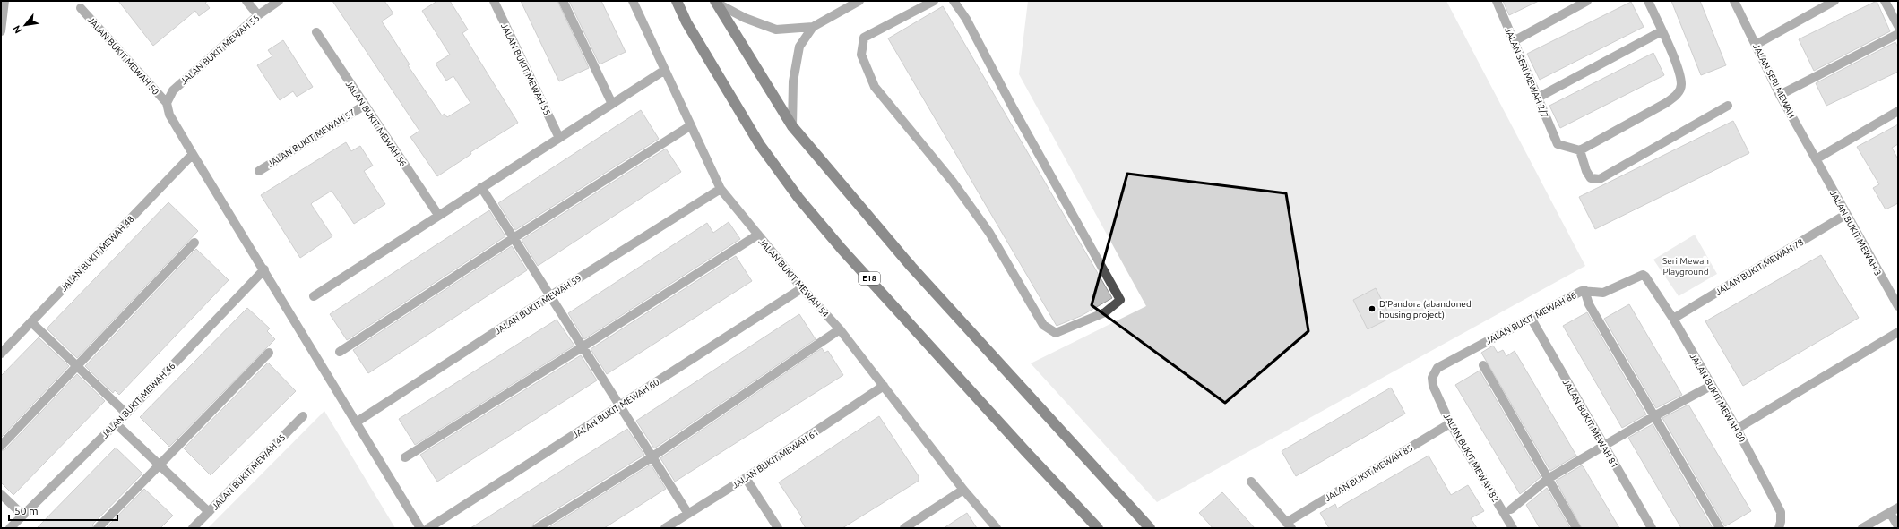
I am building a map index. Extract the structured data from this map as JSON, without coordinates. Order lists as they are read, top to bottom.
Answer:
{
  "streets": {
    "highway": ["E18"],
    "street": [
      "JALAN BUKIT MEWAH 55",
      "JALAN BUKIT MEWAH 50",
      "JALAN SERI MEWAH 2/7",
      "JALAN SERI MEWAH",
      "JALAN BUKIT MEWAH 56",
      "JALAN BUKIT MEWAH 57",
      "JALAN BUKIT MEWAH 3",
      "JALAN BUKIT MEWAH 48",
      "JALAN BUKIT MEWAH 78",
      "JALAN BUKIT MEWAH 54",
      "JALAN BUKIT MEWAH 59",
      "JALAN BUKIT MEWAH 86",
      "JALAN BUKIT MEWAH 80",
      "JALAN BUKIT MEWAH 46",
      "JALAN BUKIT MEWAH 60",
      "JALAN BUKIT MEWAH 81",
      "JALAN BUKIT MEWAH 82",
      "JALAN BUKIT MEWAH 61",
      "JALAN BUKIT MEWAH 45",
      "JALAN BUKIT MEWAH 85"
    ]
  },
  "crossings": [
    ["JALAN BUKIT MEWAH 55", "JALAN BUKIT MEWAH 50"],
    ["JALAN SERI MEWAH", "JALAN BUKIT MEWAH 3"],
    ["JALAN BUKIT MEWAH 56", "JALAN BUKIT MEWAH 57"],
    ["JALAN BUKIT MEWAH 3", "JALAN BUKIT MEWAH 78"],
    ["JALAN BUKIT MEWAH 78", "JALAN BUKIT MEWAH 80"],
    ["JALAN BUKIT MEWAH 54", "JALAN BUKIT MEWAH 59"],
    ["JALAN BUKIT MEWAH 54", "JALAN BUKIT MEWAH 60"],
    ["JALAN BUKIT MEWAH 54", "JALAN BUKIT MEWAH 61"],
    ["JALAN BUKIT MEWAH 86", "JALAN BUKIT MEWAH 80"],
    ["JALAN BUKIT MEWAH 86", "JALAN BUKIT MEWAH 81"],
    ["JALAN BUKIT MEWAH 86", "JALAN BUKIT MEWAH 82"],
    ["JALAN BUKIT MEWAH 82", "JALAN BUKIT MEWAH 85"]
  ],
  "parks": ["Seri Mewah Playground"],
  "places": ["D'Pandora (abandoned housing project)"],
  "scale_bar": "50 m",
  "north": "bottom left"
}
